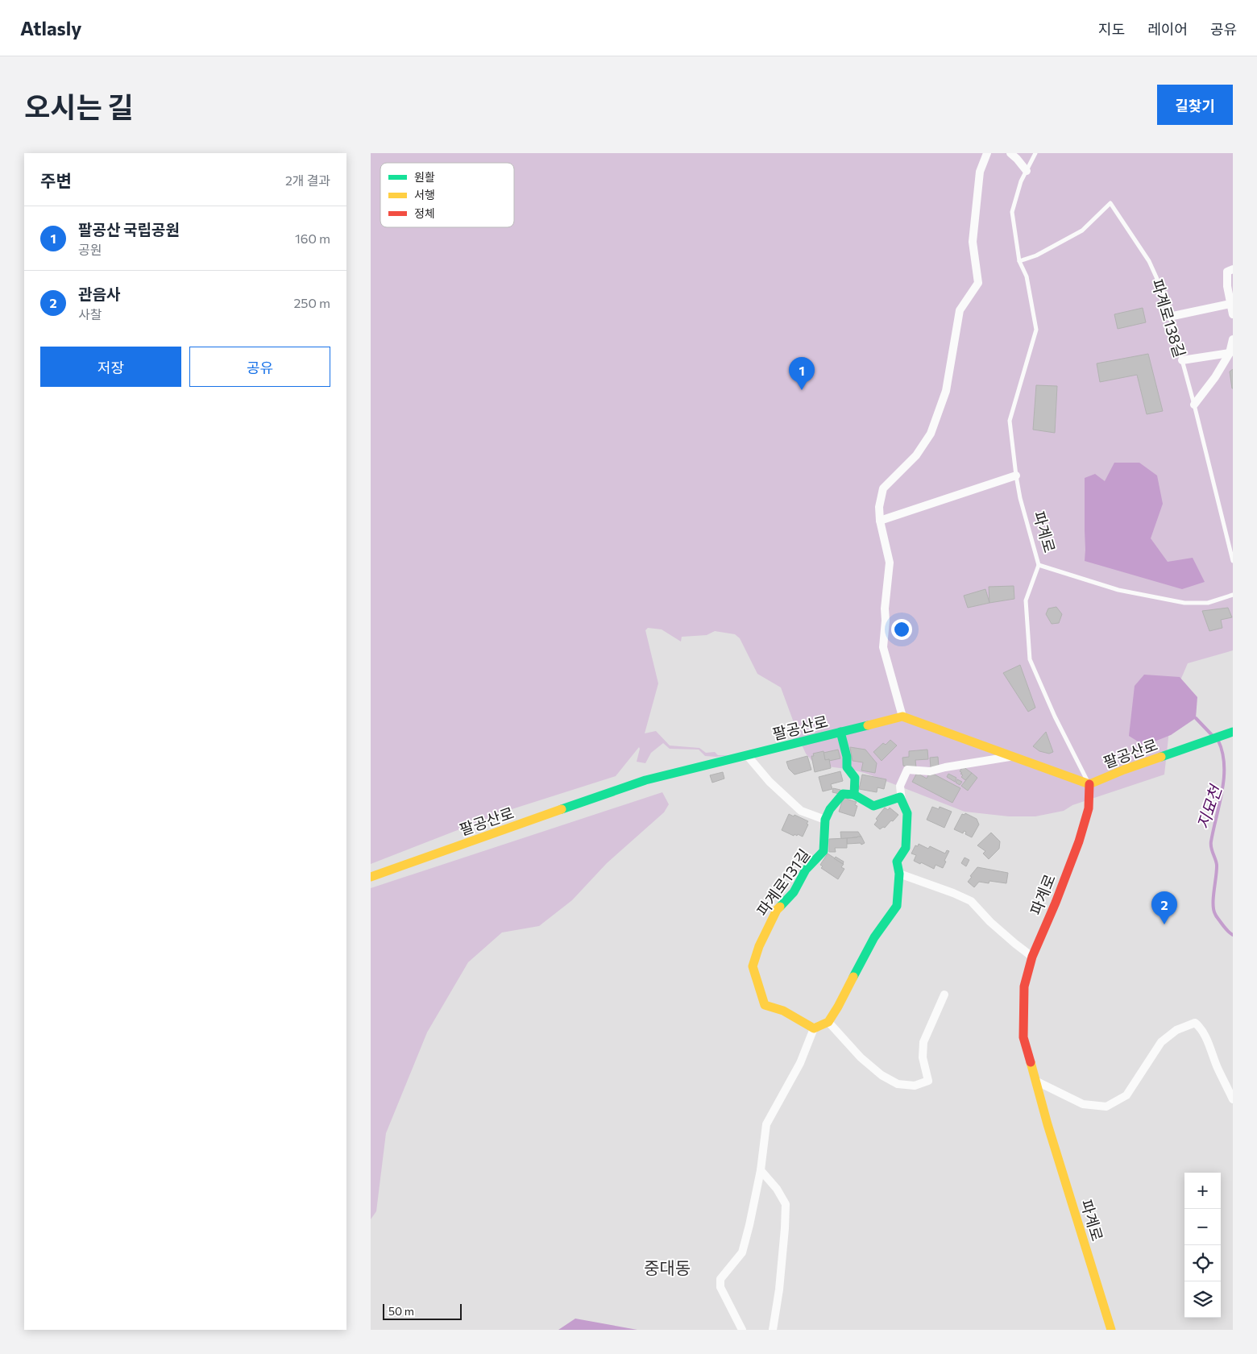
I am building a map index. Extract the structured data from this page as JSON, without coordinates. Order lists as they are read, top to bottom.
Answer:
{
  "streets": {
    "street": ["파계로", "팔공산로", "파계로131길"],
    "lane": ["파계로138길"]
  },
  "crossings": [
    ["파계로138길", "파계로"],
    ["파계로", "팔공산로"]
  ],
  "districts": ["중대동"],
  "water": ["지묘천"],
  "legend": ["원활", "서행", "정체"],
  "scale_bar": "50 m",
  "page": {
    "header": "Atlasly",
    "nav": ["지도", "레이어", "공유"],
    "title": "오시는 길",
    "buttons": [
      "길찾기",
      ["저장", "공유"]
    ],
    "heading": ["주변", "2개 결과"],
    "list": [
      {
        "mark": "1",
        "name": "팔공산 국립공원",
        "note": "공원",
        "value": "160 m"
      },
      {
        "mark": "2",
        "name": "관음사",
        "note": "사찰",
        "value": "250 m"
      }
    ],
    "pins": ["1", "2"],
    "map_buttons": ["+", "−"],
    "scale": "50 m"
  }
}
